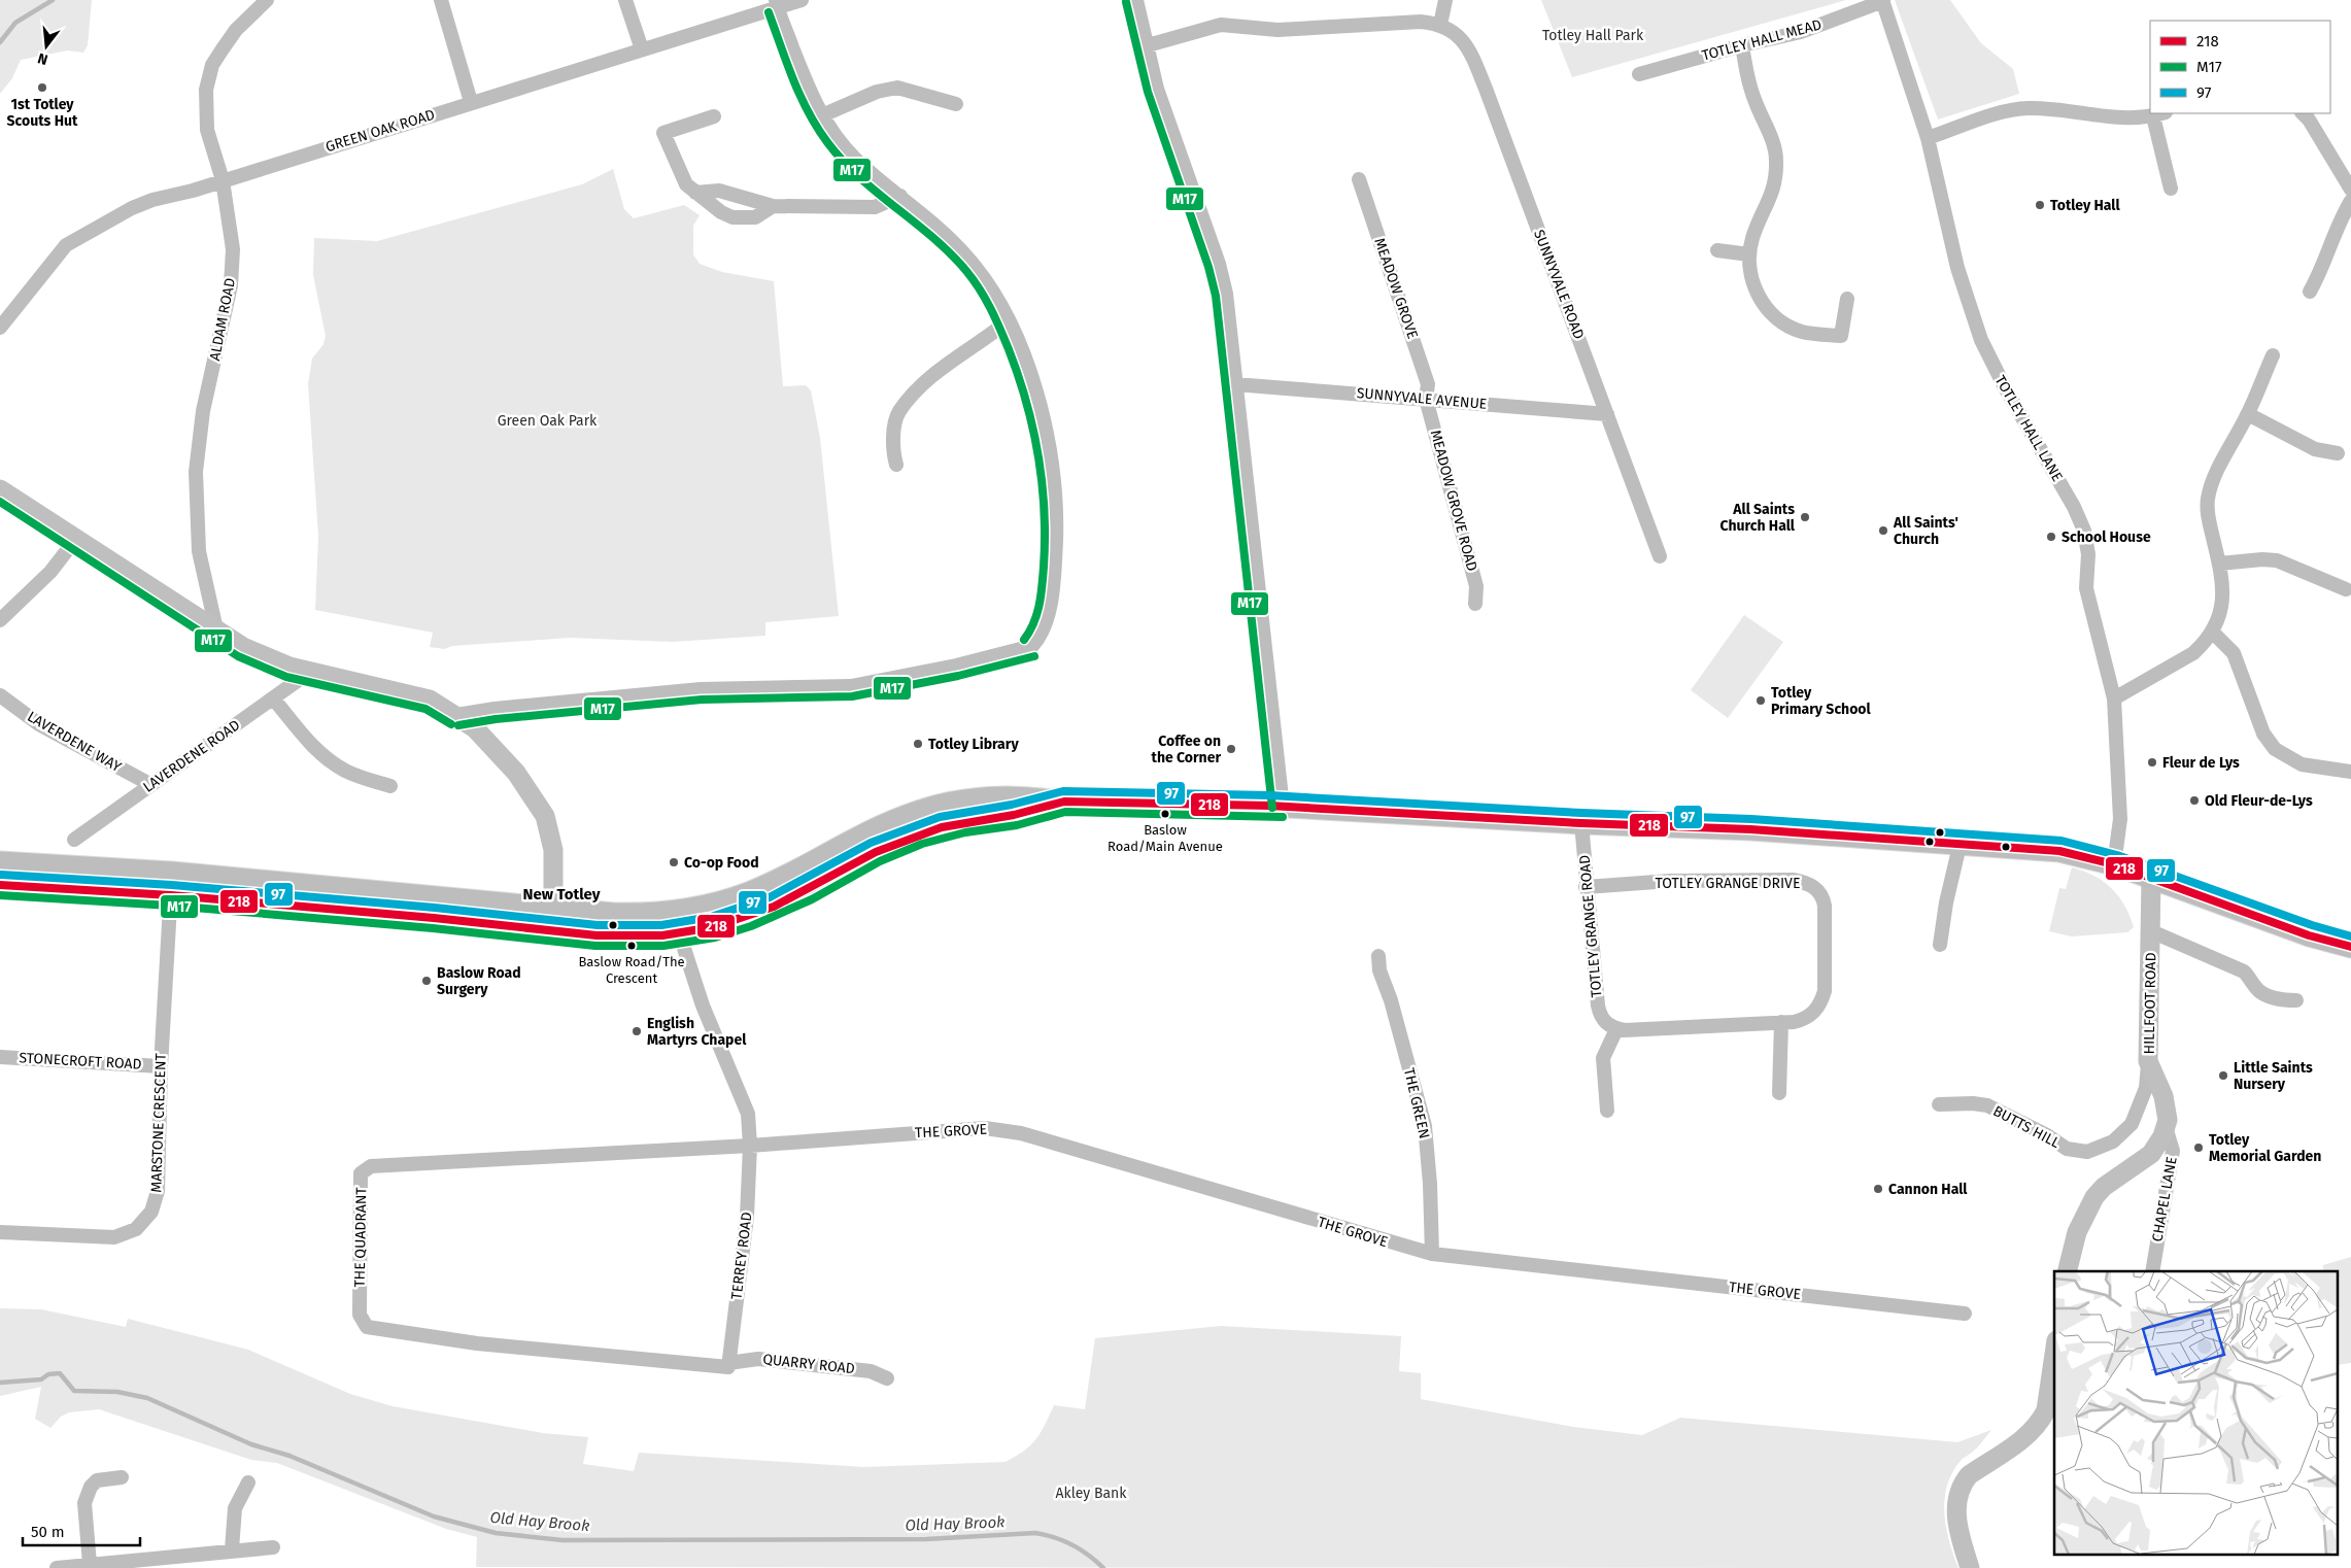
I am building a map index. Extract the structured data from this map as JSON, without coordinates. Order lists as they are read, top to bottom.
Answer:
{
  "streets": {
    "street": [
      "TOTLEY HALL MEAD",
      "GREEN OAK ROAD",
      "SUNNYVALE ROAD",
      "MEADOW GROVE",
      "ALDAM ROAD",
      "SUNNYVALE AVENUE",
      "TOTLEY HALL LANE",
      "MEADOW GROVE ROAD",
      "LAVERDENE WAY",
      "LAVERDENE ROAD",
      "TOTLEY GRANGE DRIVE",
      "TOTLEY GRANGE ROAD",
      "HILLFOOT ROAD",
      "STONECROFT ROAD",
      "THE GREEN",
      "MARSTONE CRESCENT",
      "BUTTS HILL",
      "THE GROVE",
      "CHAPEL LANE",
      "THE QUADRANT",
      "TERREY ROAD",
      "QUARRY ROAD"
    ]
  },
  "crossings": [
    ["TOTLEY HALL MEAD", "TOTLEY HALL LANE"],
    ["GREEN OAK ROAD", "ALDAM ROAD"],
    ["SUNNYVALE ROAD", "SUNNYVALE AVENUE"],
    ["MEADOW GROVE", "SUNNYVALE AVENUE"],
    ["MEADOW GROVE", "MEADOW GROVE ROAD"],
    ["SUNNYVALE AVENUE", "MEADOW GROVE ROAD"],
    ["LAVERDENE WAY", "LAVERDENE ROAD"],
    ["TOTLEY GRANGE DRIVE", "TOTLEY GRANGE ROAD"],
    ["HILLFOOT ROAD", "BUTTS HILL"],
    ["HILLFOOT ROAD", "CHAPEL LANE"],
    ["STONECROFT ROAD", "MARSTONE CRESCENT"],
    ["THE GREEN", "THE GROVE"],
    ["THE GROVE", "THE QUADRANT"],
    ["THE GROVE", "TERREY ROAD"],
    ["THE QUADRANT", "TERREY ROAD"],
    ["THE QUADRANT", "QUARRY ROAD"],
    ["TERREY ROAD", "QUARRY ROAD"]
  ],
  "districts": ["New Totley"],
  "water": ["Old Hay Brook"],
  "parks": ["Totley Hall Park", "Green Oak Park", "Akley Bank"],
  "places": [
    "1st Totley Scouts Hut",
    "Totley Hall",
    "All Saints Church Hall",
    "All Saints' Church",
    "School House",
    "Totley Primary School",
    "Totley Library",
    "Coffee on the Corner",
    "Fleur de Lys",
    "Old Fleur-de-Lys",
    "Baslow Road/Main Avenue",
    "Co-op Food",
    "Baslow Road/The Crescent",
    "Baslow Road Surgery",
    "English Martyrs Chapel",
    "Little Saints Nursery",
    "Totley Memorial Garden",
    "Cannon Hall"
  ],
  "lines": ["transit line M17", "transit line 97", "transit line 218"],
  "legend": ["218", "M17", "97"],
  "scale_bar": "50 m",
  "north": "bottom"
}
